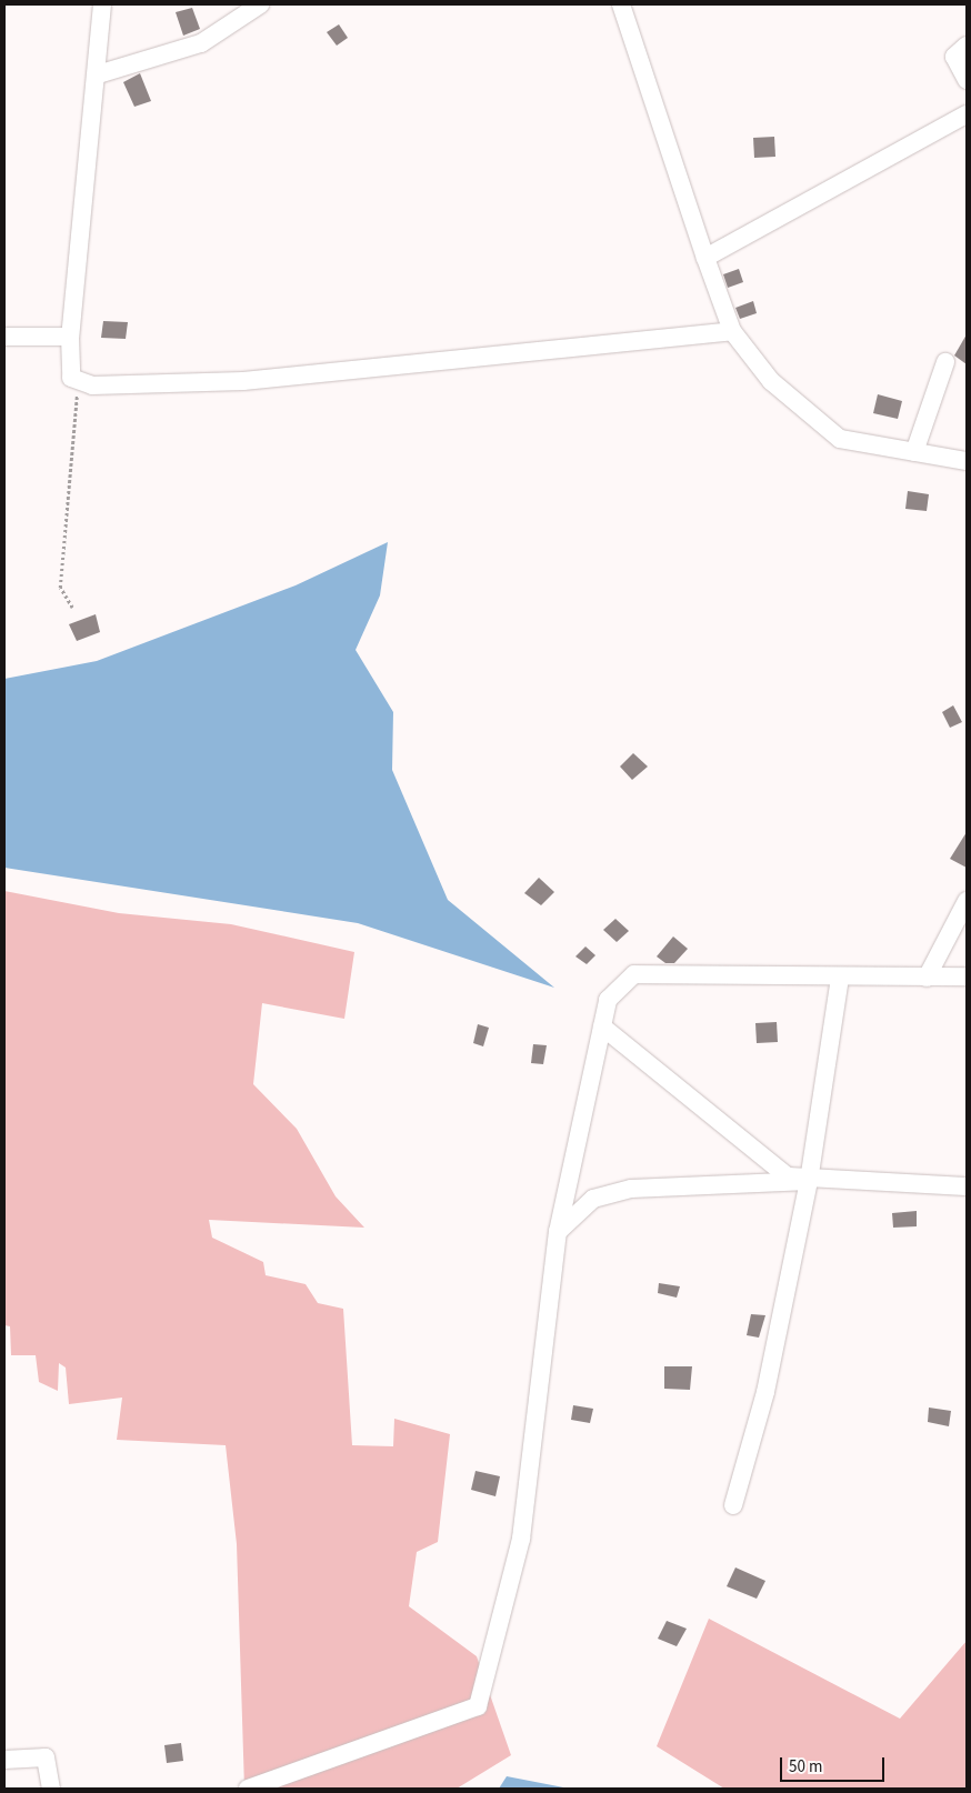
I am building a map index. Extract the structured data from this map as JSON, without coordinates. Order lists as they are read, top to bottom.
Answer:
{
  "scale_bar": "50 m"
}
